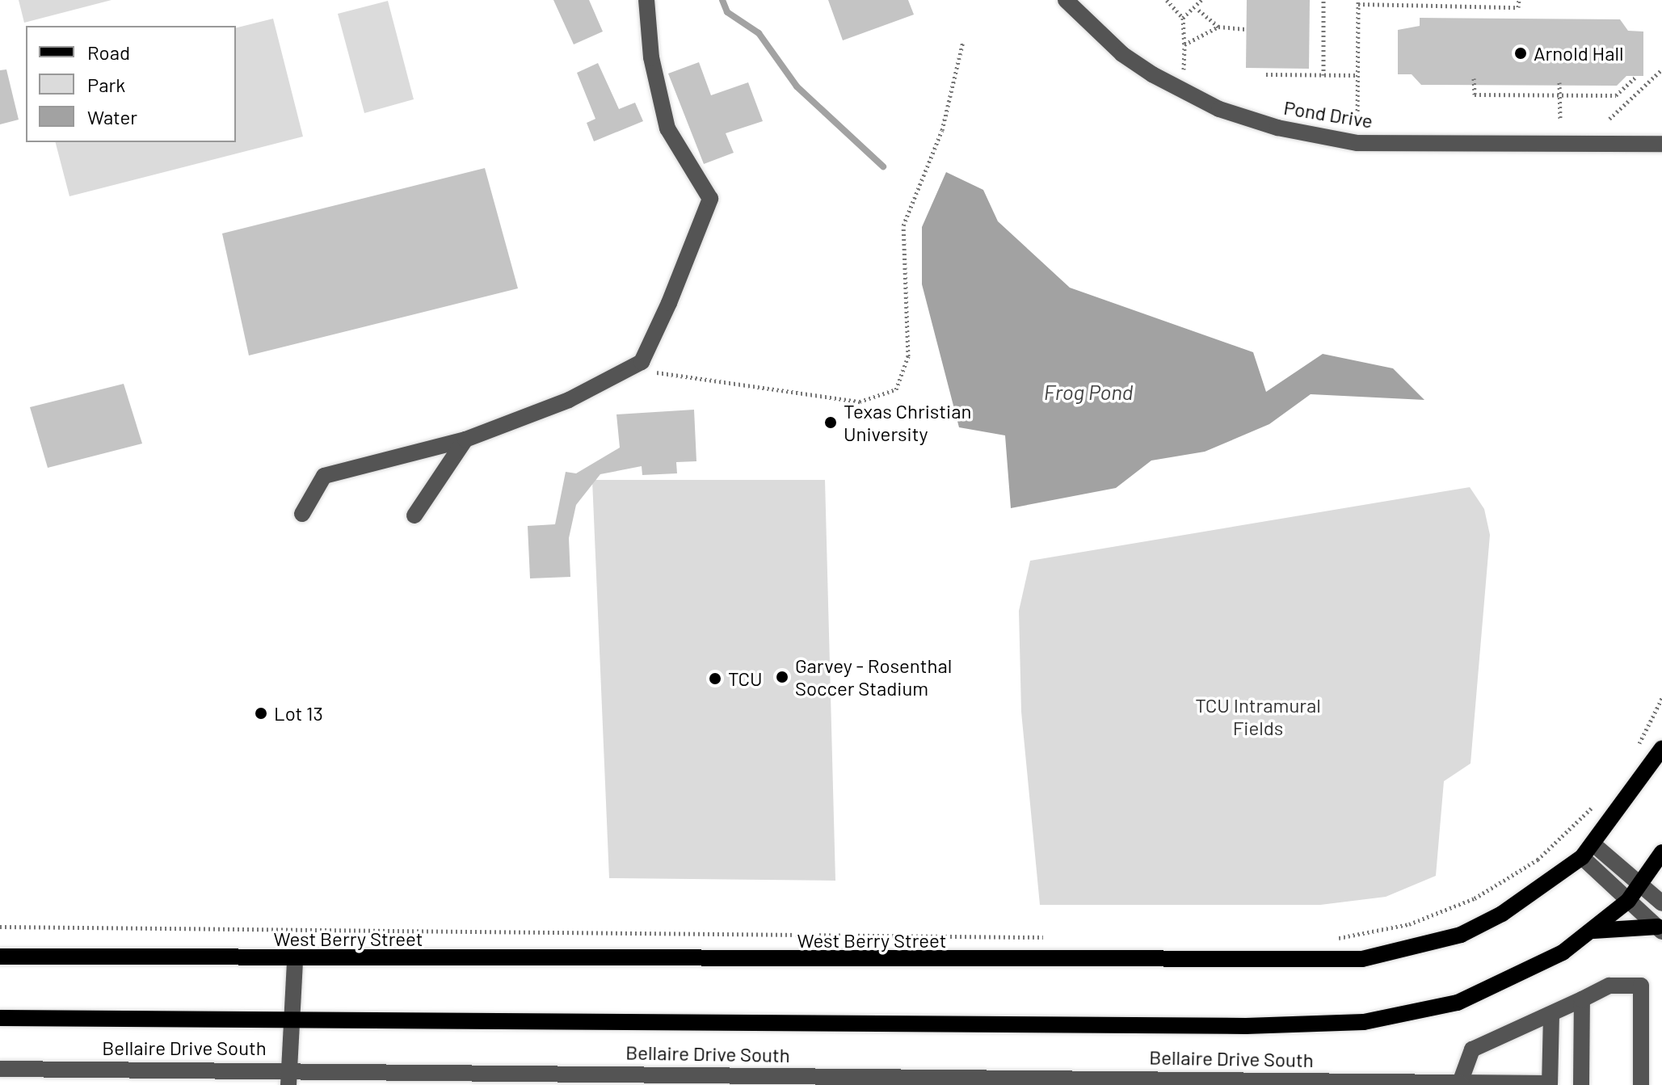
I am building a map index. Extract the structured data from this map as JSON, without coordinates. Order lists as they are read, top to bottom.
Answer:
{
  "streets": {
    "main road": ["West Berry Street"],
    "street": ["Pond Drive", "Bellaire Drive South"]
  },
  "water": ["Frog Pond"],
  "parks": ["TCU Intramural Fields"],
  "places": [
    "Arnold Hall",
    "Texas Christian University",
    "Garvey - Rosenthal Soccer Stadium",
    "TCU",
    "Lot 13"
  ],
  "legend": ["Road", "Park", "Water"]
}
